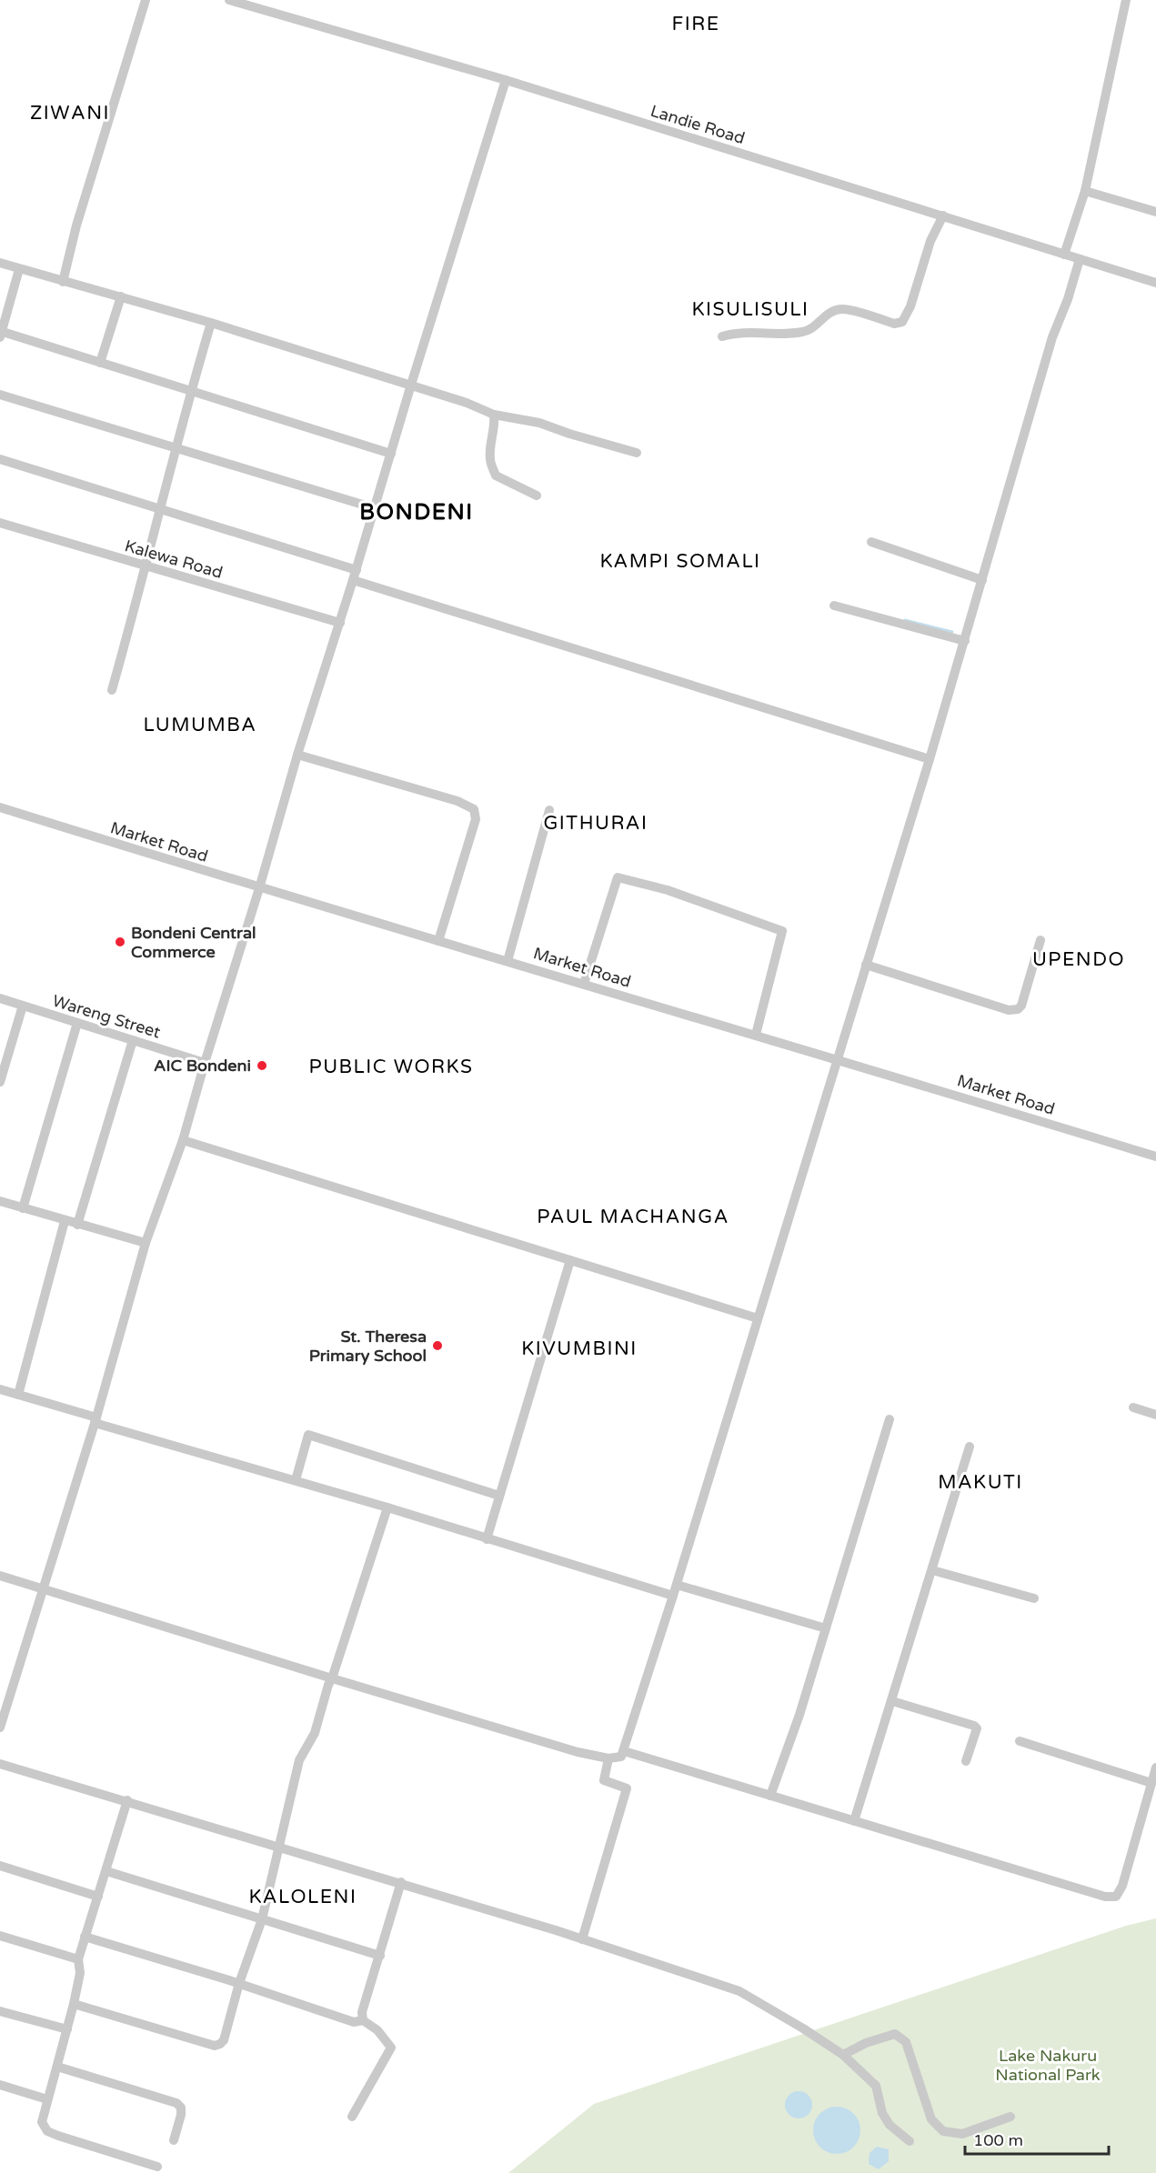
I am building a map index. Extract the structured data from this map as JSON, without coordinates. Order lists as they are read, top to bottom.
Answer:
{
  "streets": {
    "street": [
      "Landie Road",
      "Kalewa Road",
      "Market Road",
      "Wareng Street"
    ]
  },
  "districts": [
    "FIRE",
    "ZIWANI",
    "KISULISULI",
    "BONDENI",
    "KAMPI SOMALI",
    "LUMUMBA",
    "GITHURAI",
    "UPENDO",
    "PUBLIC WORKS",
    "PAUL MACHANGA",
    "KIVUMBINI",
    "MAKUTI",
    "KALOLENI"
  ],
  "parks": ["Lake Nakuru National Park"],
  "places": ["Bondeni Central Commerce", "AIC Bondeni", "St. Theresa Primary School"],
  "scale_bar": "100 m"
}
